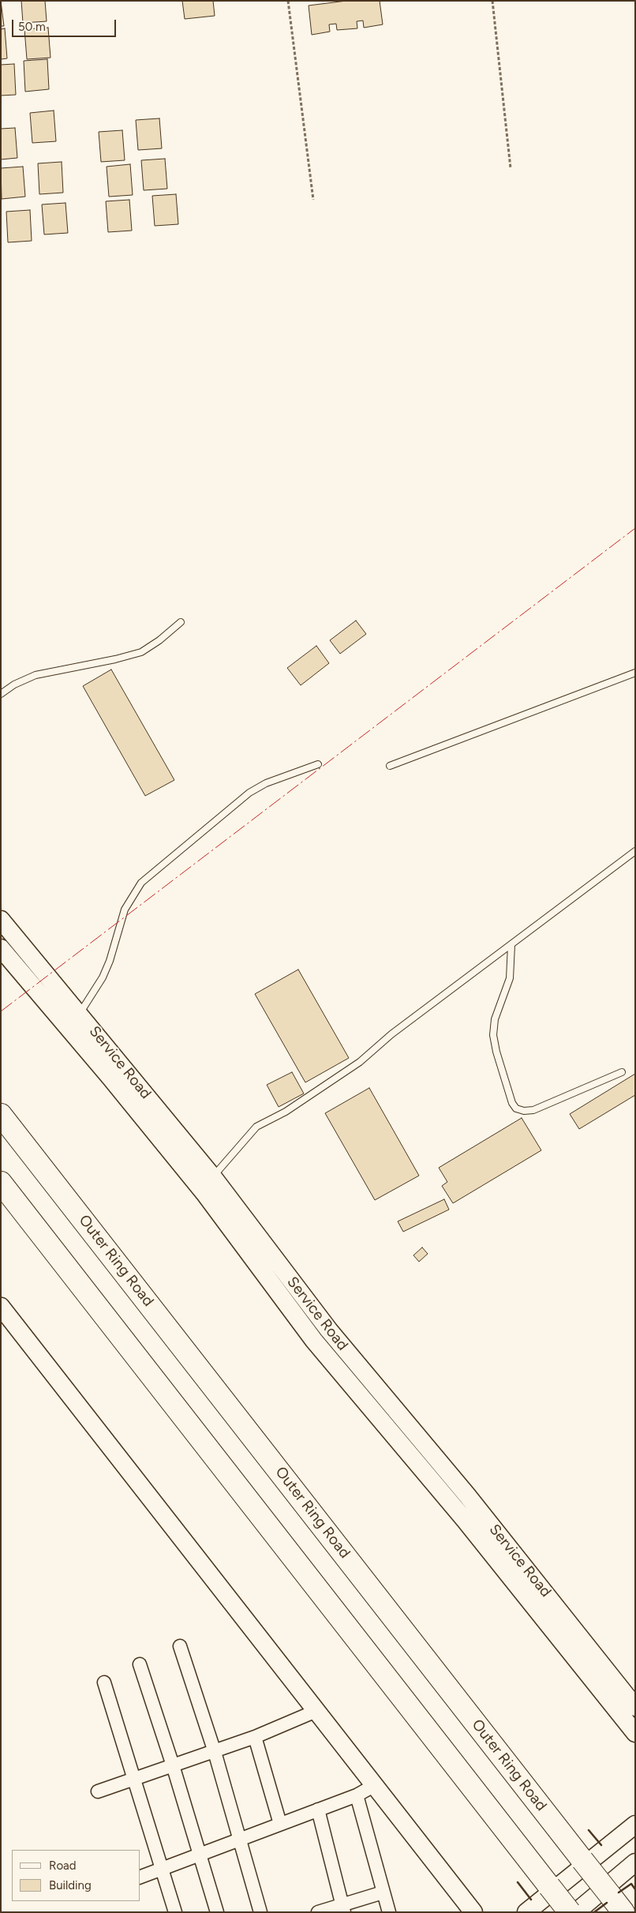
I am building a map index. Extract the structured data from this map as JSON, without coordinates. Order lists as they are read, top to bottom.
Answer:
{
  "streets": {
    "highway": ["Outer Ring Road"],
    "main road": ["Service Road"]
  },
  "legend": ["Road", "Building"],
  "scale_bar": "50 m"
}
